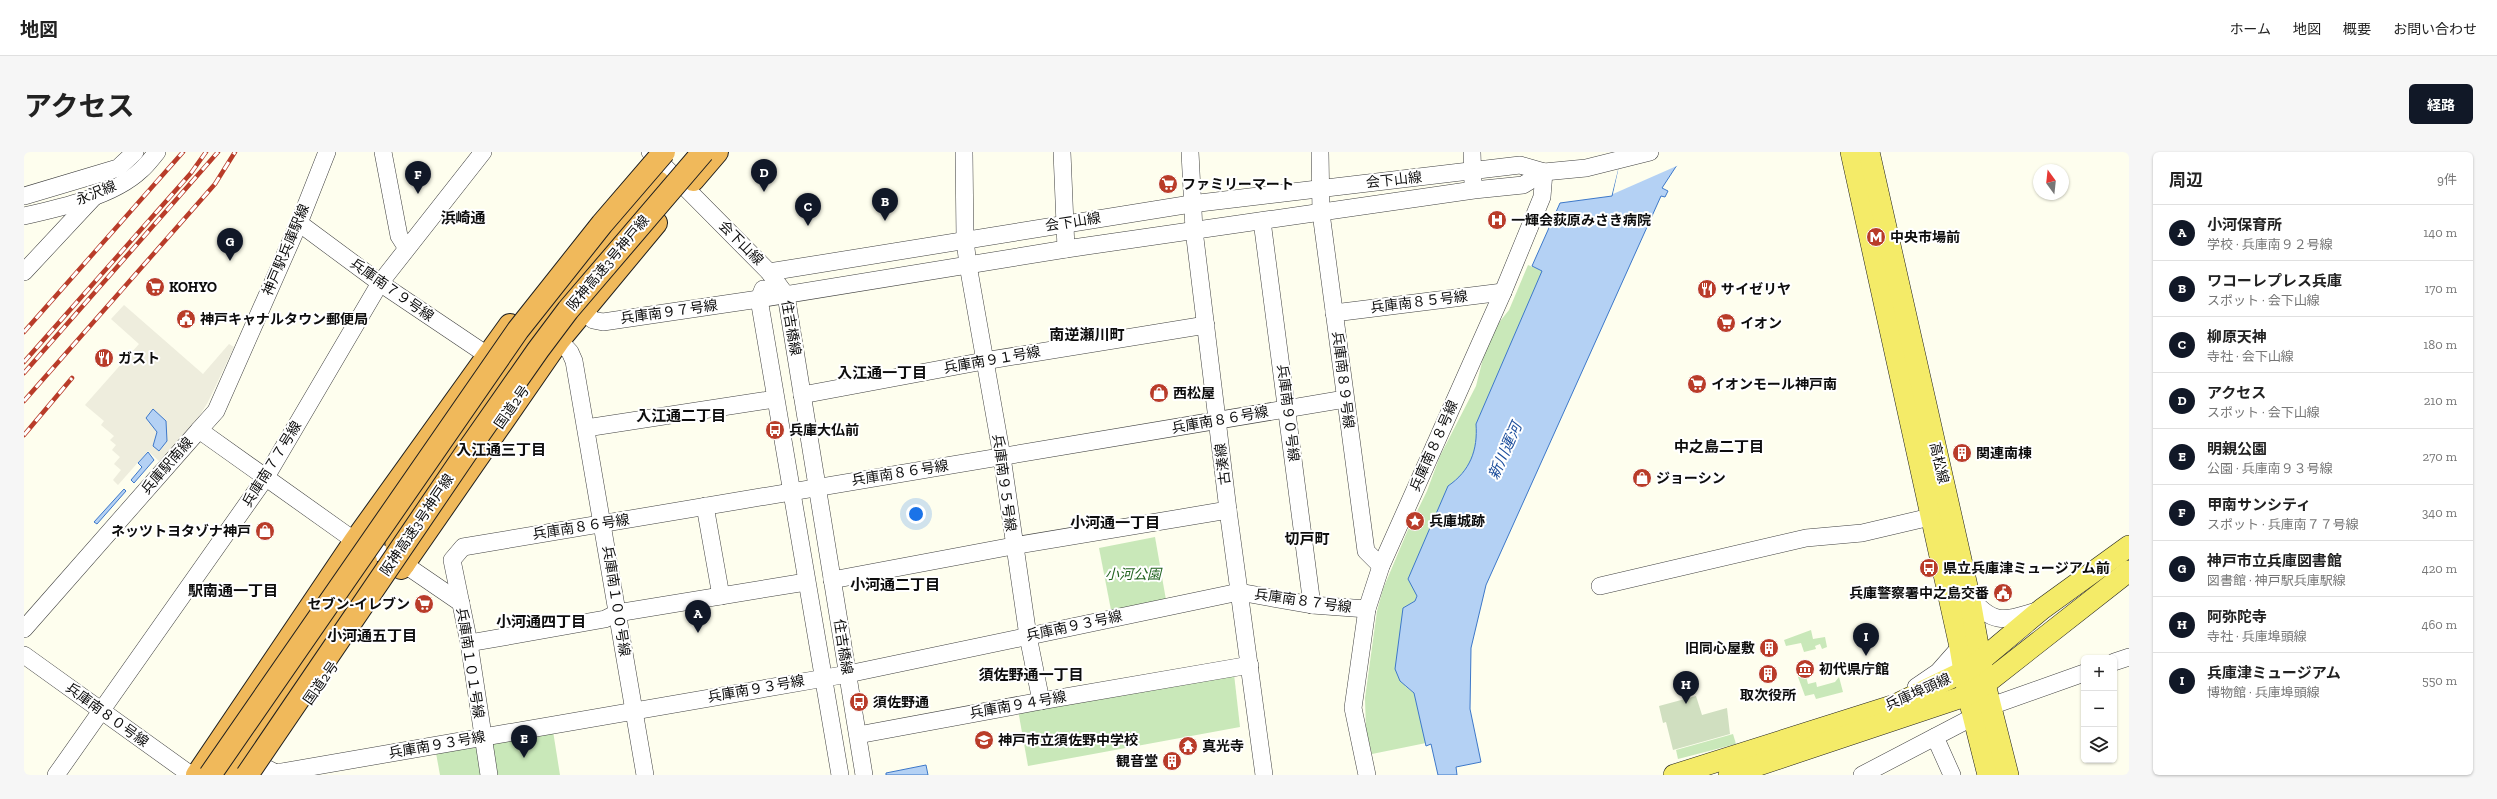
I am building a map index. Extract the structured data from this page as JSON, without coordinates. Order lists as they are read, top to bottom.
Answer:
{
  "streets": {
    "highway": ["阪神高速3号神戸線", "国道2号"],
    "main road": ["高松線", "兵庫埠頭線"],
    "street": [
      "会下山線",
      "永沢線",
      "神戸駅兵庫駅線",
      "兵庫南７９号線",
      "兵庫南８５号線",
      "兵庫南９７号線",
      "住吉橋線",
      "兵庫南９１号線",
      "兵庫南８９号線",
      "兵庫南９０号線",
      "兵庫南８６号線",
      "兵庫南８８号線",
      "兵庫南７７号線",
      "古湊線",
      "兵庫駅南線",
      "兵庫南９５号線",
      "兵庫南１００号線",
      "兵庫南８７号線",
      "兵庫南９３号線",
      "兵庫南１０１号線",
      "兵庫南９４号線",
      "兵庫南８０号線"
    ]
  },
  "crossings": [
    ["会下山線", "阪神高速3号神戸線"],
    ["会下山線", "兵庫南９７号線"],
    ["会下山線", "住吉橋線"],
    ["会下山線", "兵庫南８９号線"],
    ["会下山線", "国道2号"],
    ["会下山線", "兵庫南９０号線"],
    ["会下山線", "兵庫南８８号線"],
    ["会下山線", "古湊線"],
    ["会下山線", "兵庫南９５号線"],
    ["神戸駅兵庫駅線", "兵庫南７９号線"],
    ["神戸駅兵庫駅線", "兵庫駅南線"],
    ["阪神高速3号神戸線", "国道2号"],
    ["阪神高速3号神戸線", "兵庫南９３号線"],
    ["兵庫南７９号線", "兵庫南７７号線"],
    ["兵庫南８５号線", "兵庫南８９号線"],
    ["兵庫南８５号線", "兵庫南８８号線"],
    ["兵庫南９７号線", "住吉橋線"],
    ["兵庫南９７号線", "国道2号"],
    ["住吉橋線", "兵庫南９１号線"],
    ["住吉橋線", "兵庫南８６号線"],
    ["住吉橋線", "兵庫南９３号線"],
    ["住吉橋線", "兵庫南９４号線"],
    ["兵庫南９１号線", "古湊線"],
    ["兵庫南９１号線", "兵庫南９５号線"],
    ["兵庫南８９号線", "兵庫南８６号線"],
    ["兵庫南８９号線", "兵庫南８８号線"],
    ["国道2号", "兵庫駅南線"],
    ["国道2号", "兵庫南１００号線"],
    ["国道2号", "兵庫南９３号線"],
    ["兵庫南９０号線", "兵庫南８６号線"],
    ["兵庫南９０号線", "兵庫南８７号線"],
    ["兵庫南８６号線", "古湊線"],
    ["兵庫南８６号線", "兵庫南９５号線"],
    ["兵庫南８６号線", "兵庫南１００号線"],
    ["兵庫南８６号線", "兵庫南１０１号線"],
    ["兵庫南８８号線", "兵庫南８７号線"],
    ["高松線", "兵庫埠頭線"],
    ["兵庫南７７号線", "兵庫駅南線"],
    ["兵庫南７７号線", "兵庫南８０号線"],
    ["古湊線", "兵庫南８７号線"],
    ["古湊線", "兵庫南９３号線"],
    ["古湊線", "兵庫南９４号線"],
    ["兵庫駅南線", "兵庫南１０１号線"],
    ["兵庫南９５号線", "兵庫南９３号線"],
    ["兵庫南９５号線", "兵庫南９４号線"],
    ["兵庫南１００号線", "兵庫南９３号線"],
    ["兵庫南８７号線", "兵庫南９３号線"],
    ["兵庫南９３号線", "兵庫南１０１号線"]
  ],
  "districts": [
    "浜崎通",
    "南逆瀬川町",
    "入江通一丁目",
    "入江通二丁目",
    "中之島二丁目",
    "入江通三丁目",
    "小河通一丁目",
    "切戸町",
    "小河通二丁目",
    "駅南通一丁目",
    "小河通四丁目",
    "小河通五丁目",
    "須佐野通一丁目"
  ],
  "water": ["新川運河"],
  "parks": ["小河公園"],
  "places": {
    "supermarket": [
      "ファミリーマート",
      "KOHYO",
      "イオン",
      "イオンモール神戸南",
      "セブン-イレブン"
    ],
    "hospital": ["一輝会荻原みさき病院"],
    "metro station": ["中央市場前"],
    "restaurant": ["サイゼリヤ", "ガスト"],
    "public building": ["神戸キャナルタウン郵便局", "兵庫警察署中之島交番"],
    "shop": ["西松屋", "ジョーシン", "ネッツトヨタゾナ神戸"],
    "bus stop": ["兵庫大仏前", "県立兵庫津ミュージアム前", "須佐野通"],
    "building": [
      "関連南棟",
      "旧同心屋敷",
      "取次役所",
      "観音堂"
    ],
    "place": ["兵庫城跡"],
    "museum": ["初代県庁館"],
    "school or university": ["神戸市立須佐野中学校"],
    "temple": ["真光寺"]
  },
  "north": "top",
  "page": {
    "header": "地図",
    "nav": [
      "ホーム",
      "地図",
      "概要",
      "お問い合わせ"
    ],
    "title": "アクセス",
    "buttons": "経路",
    "heading": ["周辺", "9件"],
    "pins": [
      "D",
      "F",
      "B",
      "C",
      "G",
      "A",
      "I",
      "H",
      "E"
    ],
    "list": [
      {
        "mark": "A",
        "name": "小河保育所",
        "note": "学校 · 兵庫南９２号線",
        "value": "140 m"
      },
      {
        "mark": "B",
        "name": "ワコーレプレス兵庫",
        "note": "スポット · 会下山線",
        "value": "170 m"
      },
      {
        "mark": "C",
        "name": "柳原天神",
        "note": "寺社 · 会下山線",
        "value": "180 m"
      },
      {
        "mark": "D",
        "name": "アクセス",
        "note": "スポット · 会下山線",
        "value": "210 m"
      },
      {
        "mark": "E",
        "name": "明親公園",
        "note": "公園 · 兵庫南９３号線",
        "value": "270 m"
      },
      {
        "mark": "F",
        "name": "甲南サンシティ",
        "note": "スポット · 兵庫南７７号線",
        "value": "340 m"
      },
      {
        "mark": "G",
        "name": "神戸市立兵庫図書館",
        "note": "図書館 · 神戸駅兵庫駅線",
        "value": "420 m"
      },
      {
        "mark": "H",
        "name": "阿弥陀寺",
        "note": "寺社 · 兵庫埠頭線",
        "value": "460 m"
      },
      {
        "mark": "I",
        "name": "兵庫津ミュージアム",
        "note": "博物館 · 兵庫埠頭線",
        "value": "550 m"
      }
    ],
    "map_buttons": ["+", "−"]
  }
}
